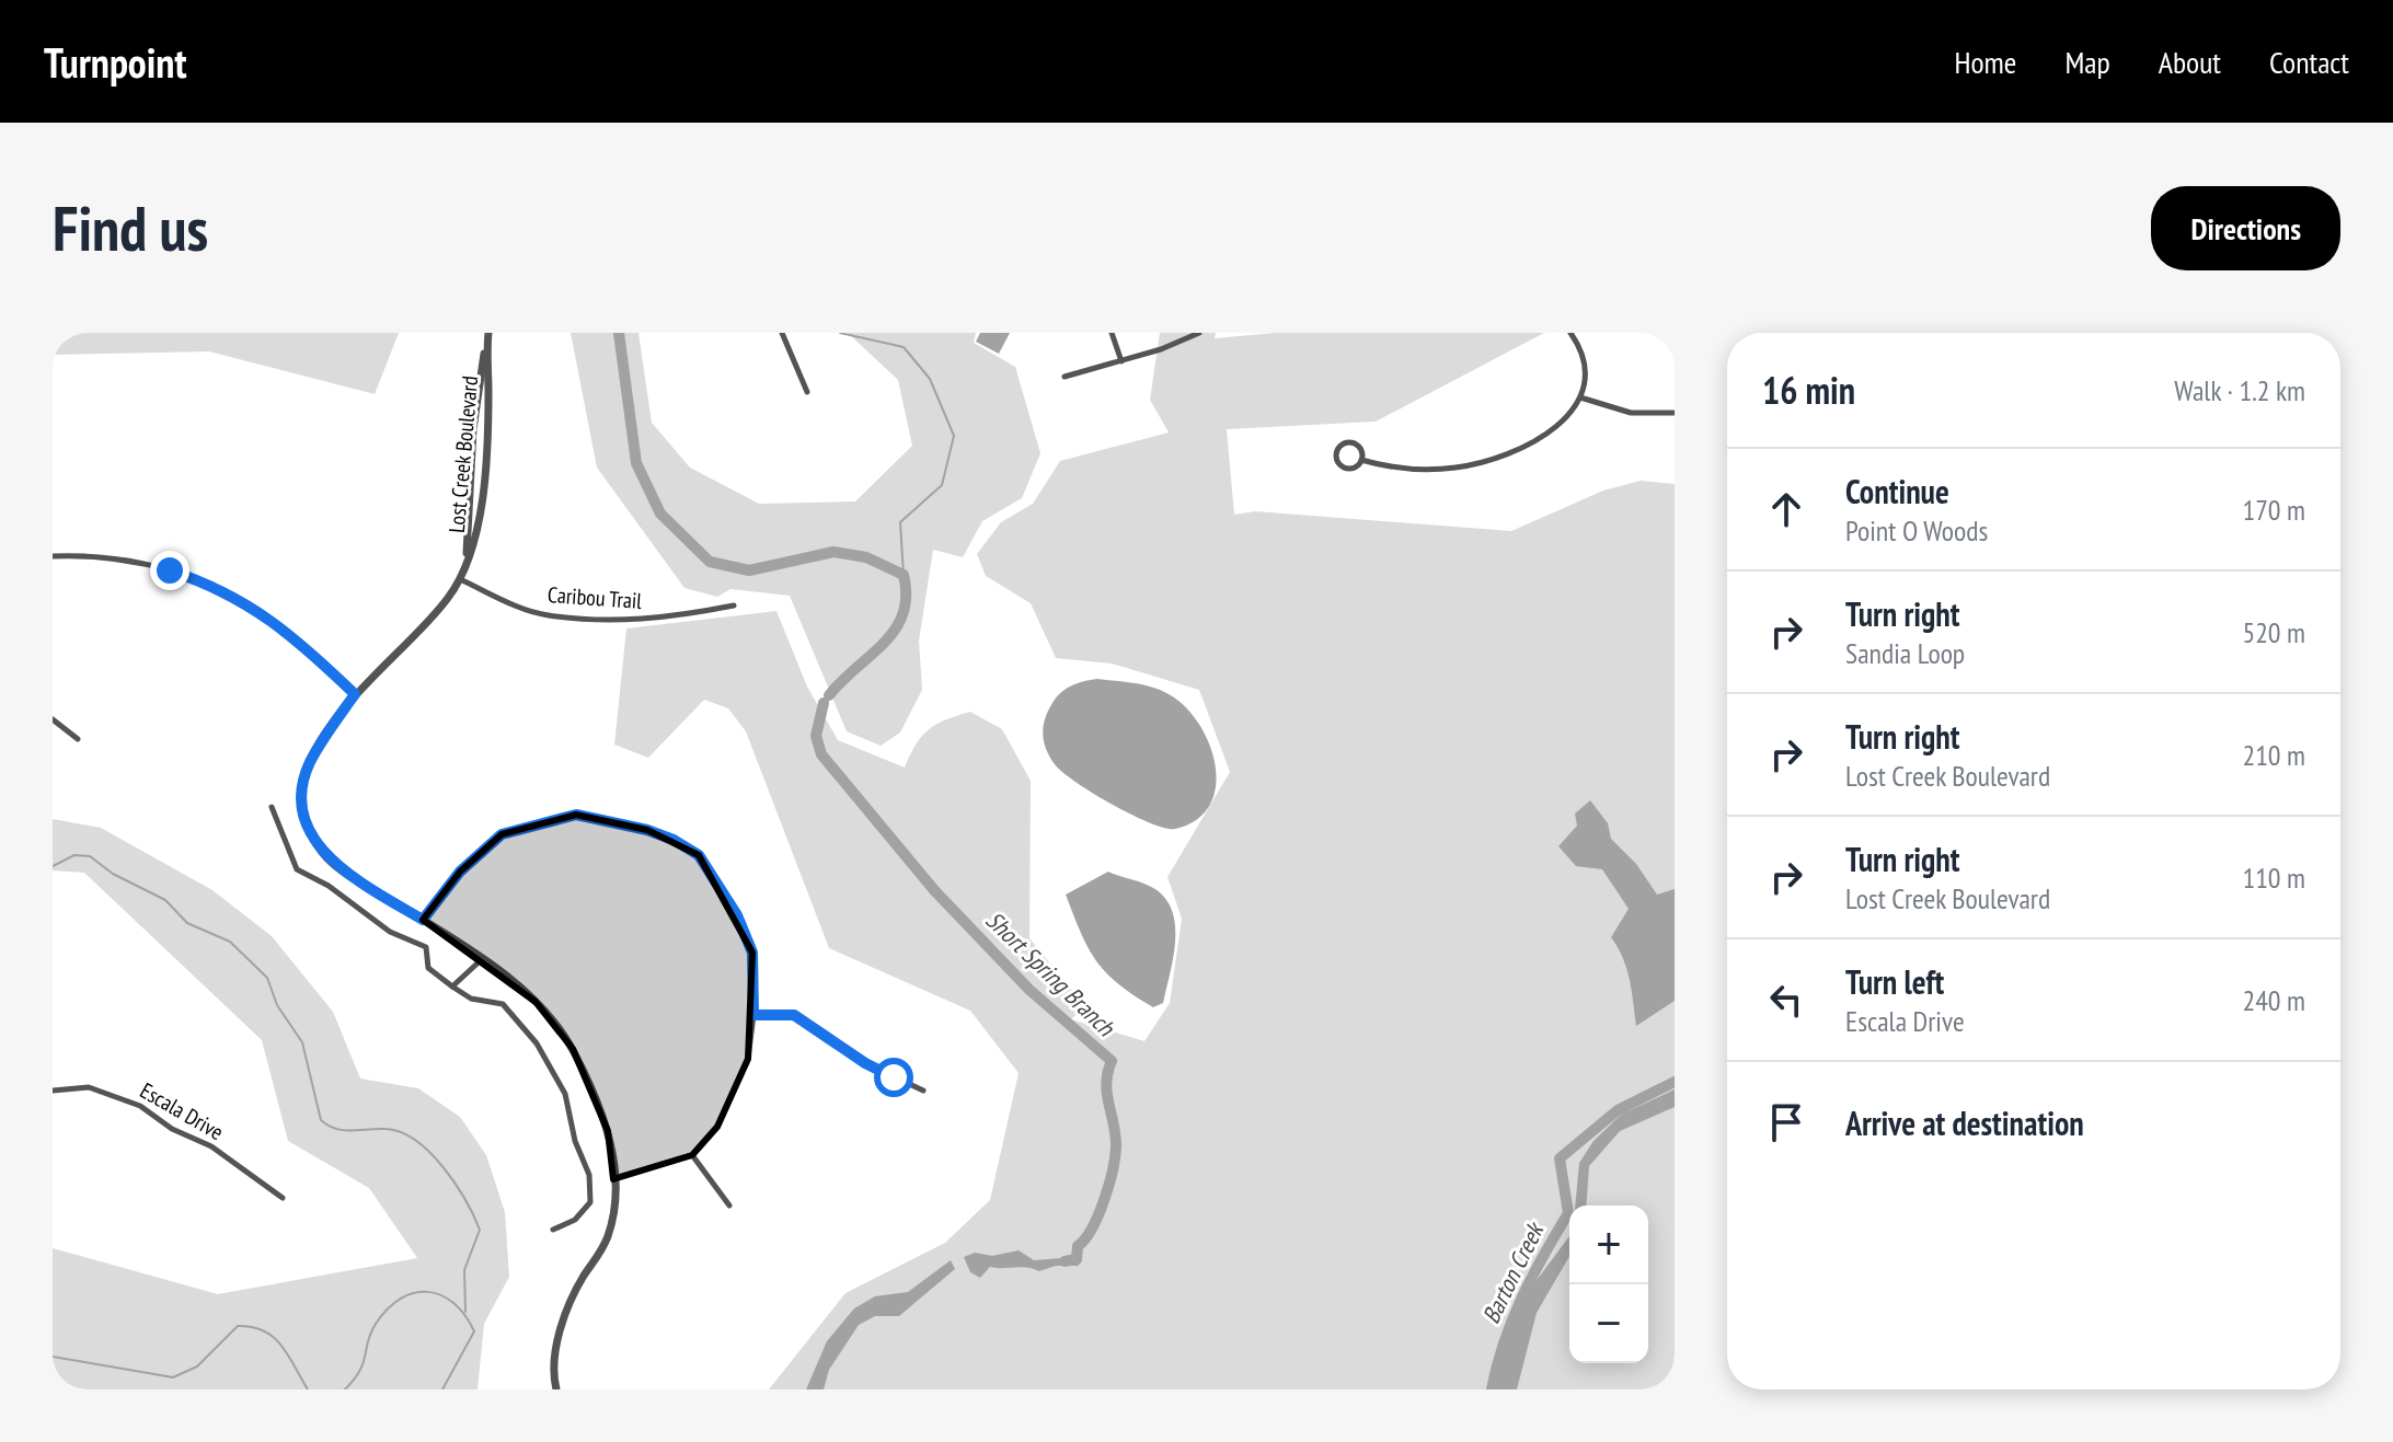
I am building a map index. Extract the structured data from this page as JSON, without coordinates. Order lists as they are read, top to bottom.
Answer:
{
  "streets": {
    "street": ["Lost Creek Boulevard", "Caribou Trail", "Escala Drive"]
  },
  "crossings": [
    ["Lost Creek Boulevard", "Caribou Trail"]
  ],
  "water": ["Short Spring Branch", "Barton Creek"],
  "page": {
    "header": "Turnpoint",
    "nav": [
      "Home",
      "Map",
      "About",
      "Contact"
    ],
    "buttons": "Directions",
    "title": "Find us",
    "heading": ["16 min", "Walk · 1.2 km"],
    "list": [
      ["Continue", "Point O Woods", "170 m"],
      ["Turn right", "Sandia Loop", "520 m"],
      ["Turn right", "Lost Creek Boulevard", "210 m"],
      ["Turn right", "Lost Creek Boulevard", "110 m"],
      ["Turn left", "Escala Drive", "240 m"],
      "Arrive at destination"
    ],
    "map_buttons": ["+", "−"]
  }
}
